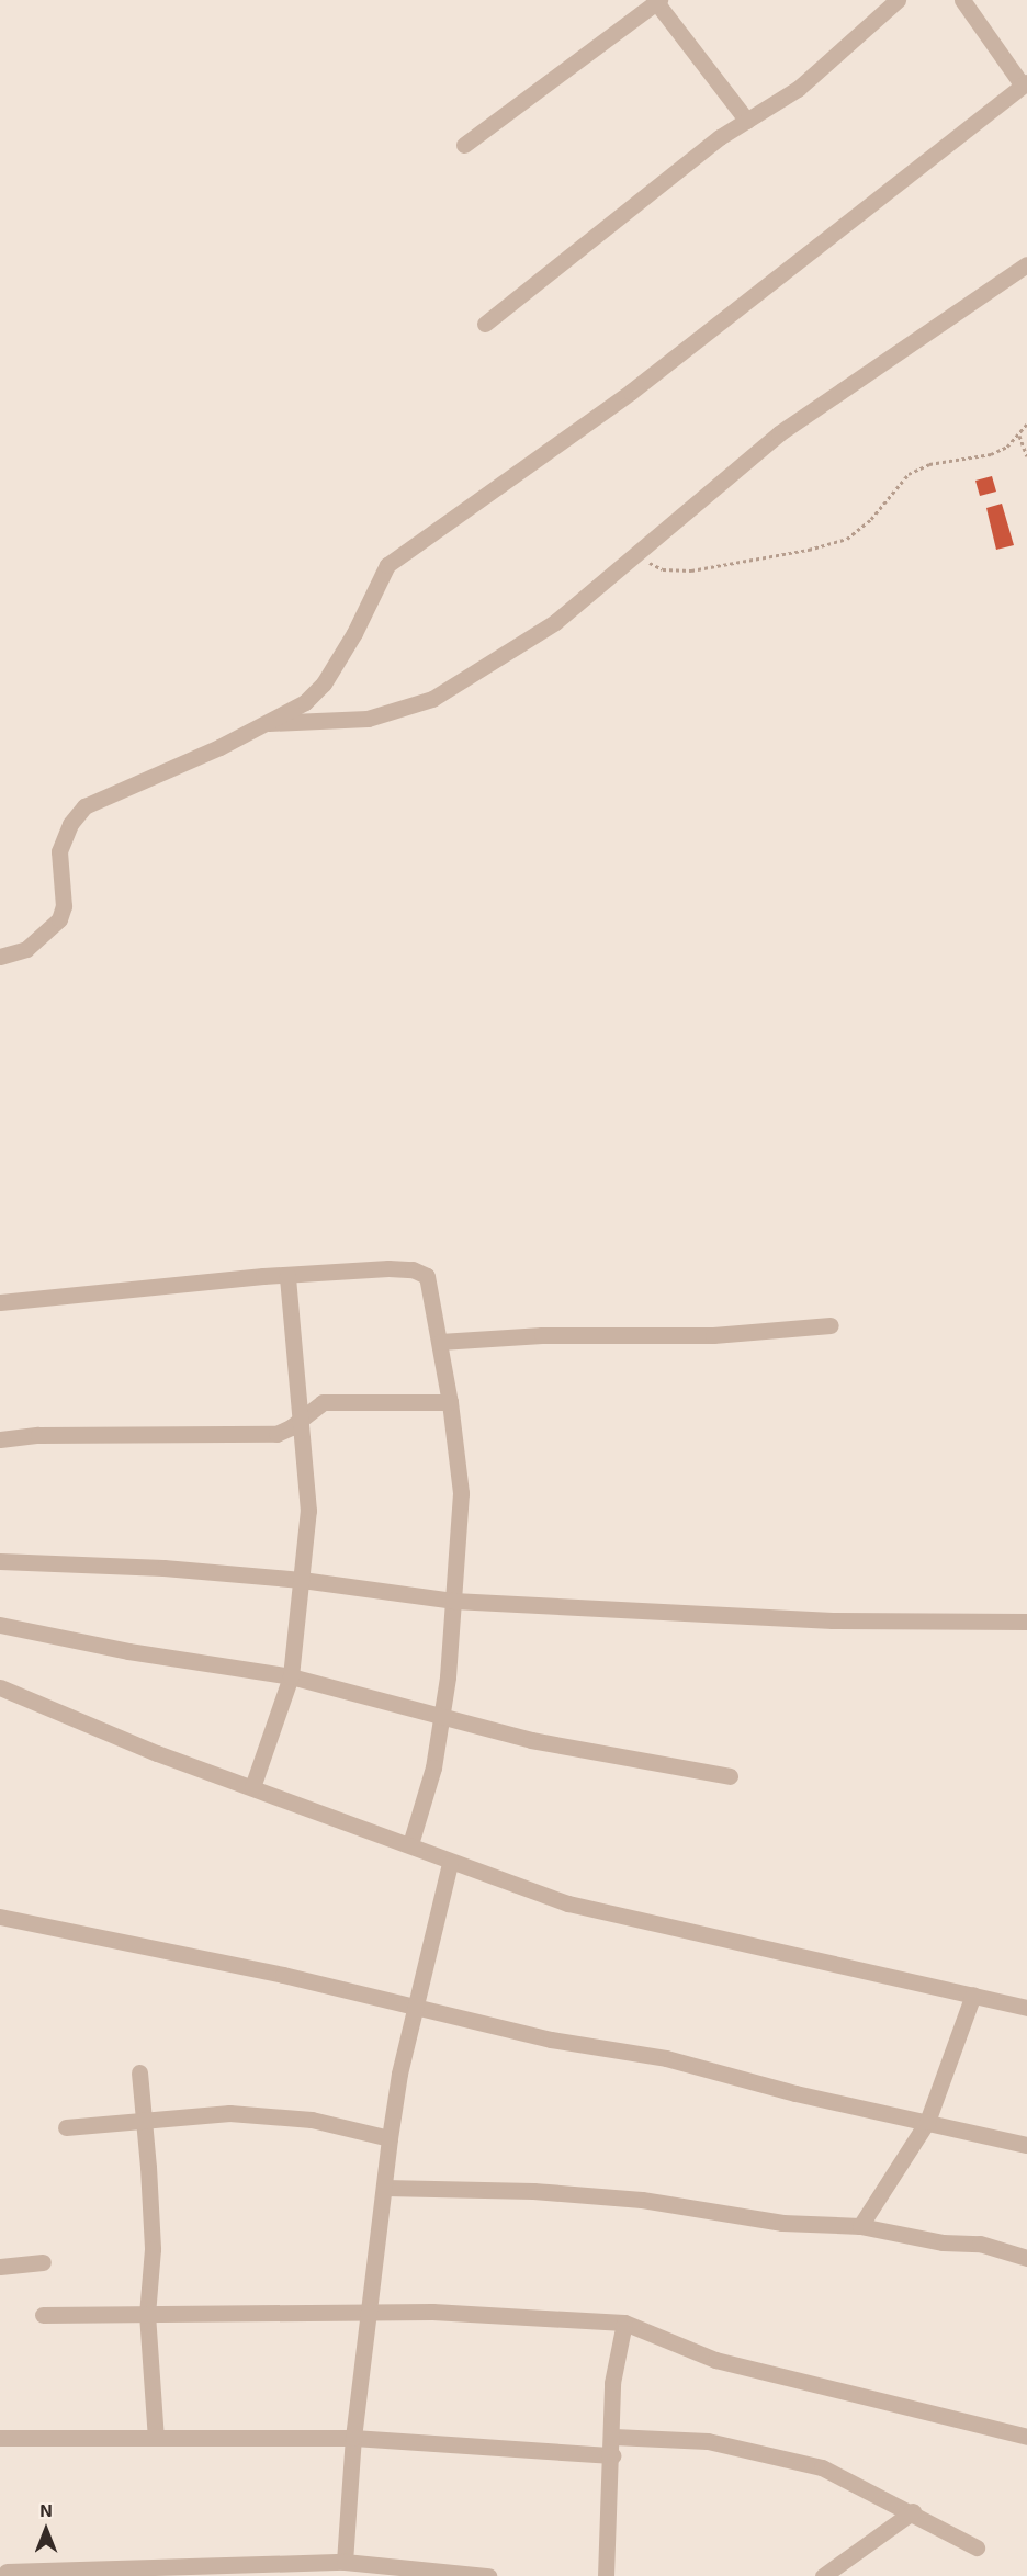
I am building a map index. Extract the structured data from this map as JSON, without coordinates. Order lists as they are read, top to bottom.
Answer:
{
  "north": "top"
}
